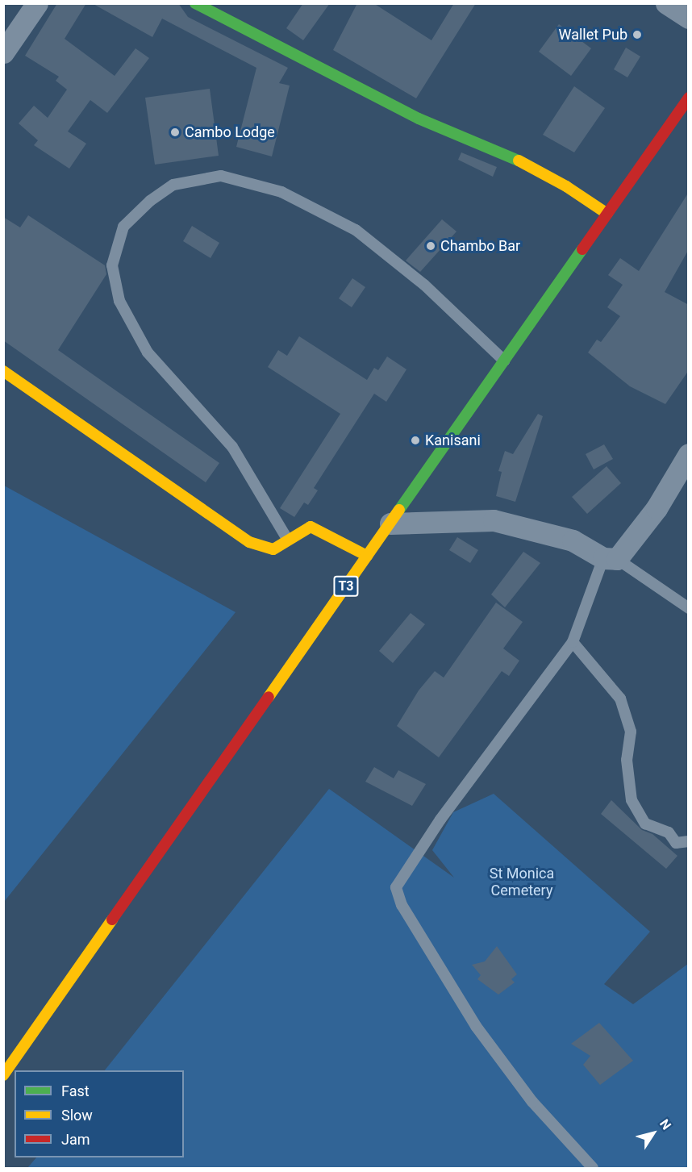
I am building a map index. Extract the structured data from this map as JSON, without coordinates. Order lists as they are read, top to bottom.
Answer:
{
  "streets": {
    "main road": ["T3"]
  },
  "parks": ["St Monica Cemetery"],
  "places": [
    "Wallet Pub",
    "Cambo Lodge",
    "Chambo Bar",
    "Kanisani"
  ],
  "legend": ["Fast", "Slow", "Jam"],
  "north": "top right"
}
